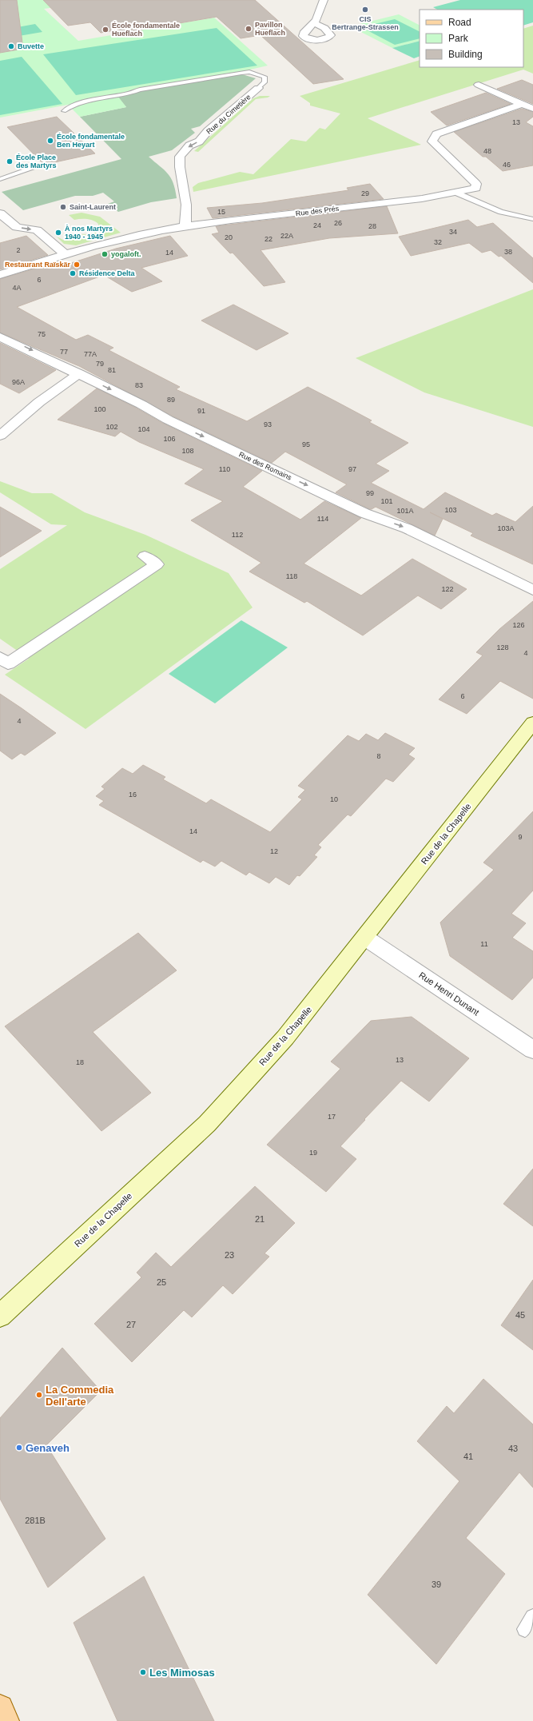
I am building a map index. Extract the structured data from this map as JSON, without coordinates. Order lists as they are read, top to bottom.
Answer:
{
  "streets": {
    "main road": ["Rue de la Chapelle"],
    "street": [
      "Rue du Cimetière",
      "Rue des Prés",
      "Rue des Romains",
      "Rue Henri Dunant"
    ]
  },
  "crossings": [
    ["Rue du Cimetière", "Rue des Prés"],
    ["Rue de la Chapelle", "Rue Henri Dunant"]
  ],
  "one_way": ["Rue du Cimetière", "Rue des Romains"],
  "places": [
    "CIS Bertrange-Strassen",
    "Pavillon Hueflach",
    "École fondamentale Hueflach",
    "Buvette",
    "École fondamentale Ben Heyart",
    "École Place des Martyrs",
    "Saint-Laurent",
    "À nos Martyrs 1940 - 1945",
    "yogaloft.",
    "Restaurant Raïskär",
    "Résidence Delta",
    "La Commedia Dell'arte",
    "Genaveh",
    "Les Mimosas"
  ],
  "house_numbers": [
    "13",
    "48",
    "46",
    "29",
    "15",
    "26",
    "24",
    "28",
    "34",
    "22A",
    "20",
    "22",
    "32",
    "2",
    "38",
    "14",
    "6",
    "4A",
    "75",
    "77",
    "77A",
    "79",
    "81",
    "96A",
    "83",
    "89",
    "100",
    "91",
    "93",
    "102",
    "104",
    "106",
    "95",
    "108",
    "110",
    "97",
    "99",
    "101",
    "103",
    "101A",
    "114",
    "103A",
    "112",
    "118",
    "122",
    "126",
    "128",
    "4",
    "6",
    "4",
    "8",
    "16",
    "10",
    "14",
    "9",
    "12",
    "11",
    "13",
    "18",
    "17",
    "19",
    "21",
    "23",
    "25",
    "45",
    "27",
    "43",
    "41",
    "281B",
    "39"
  ],
  "legend": ["Road", "Park", "Building"]
}
